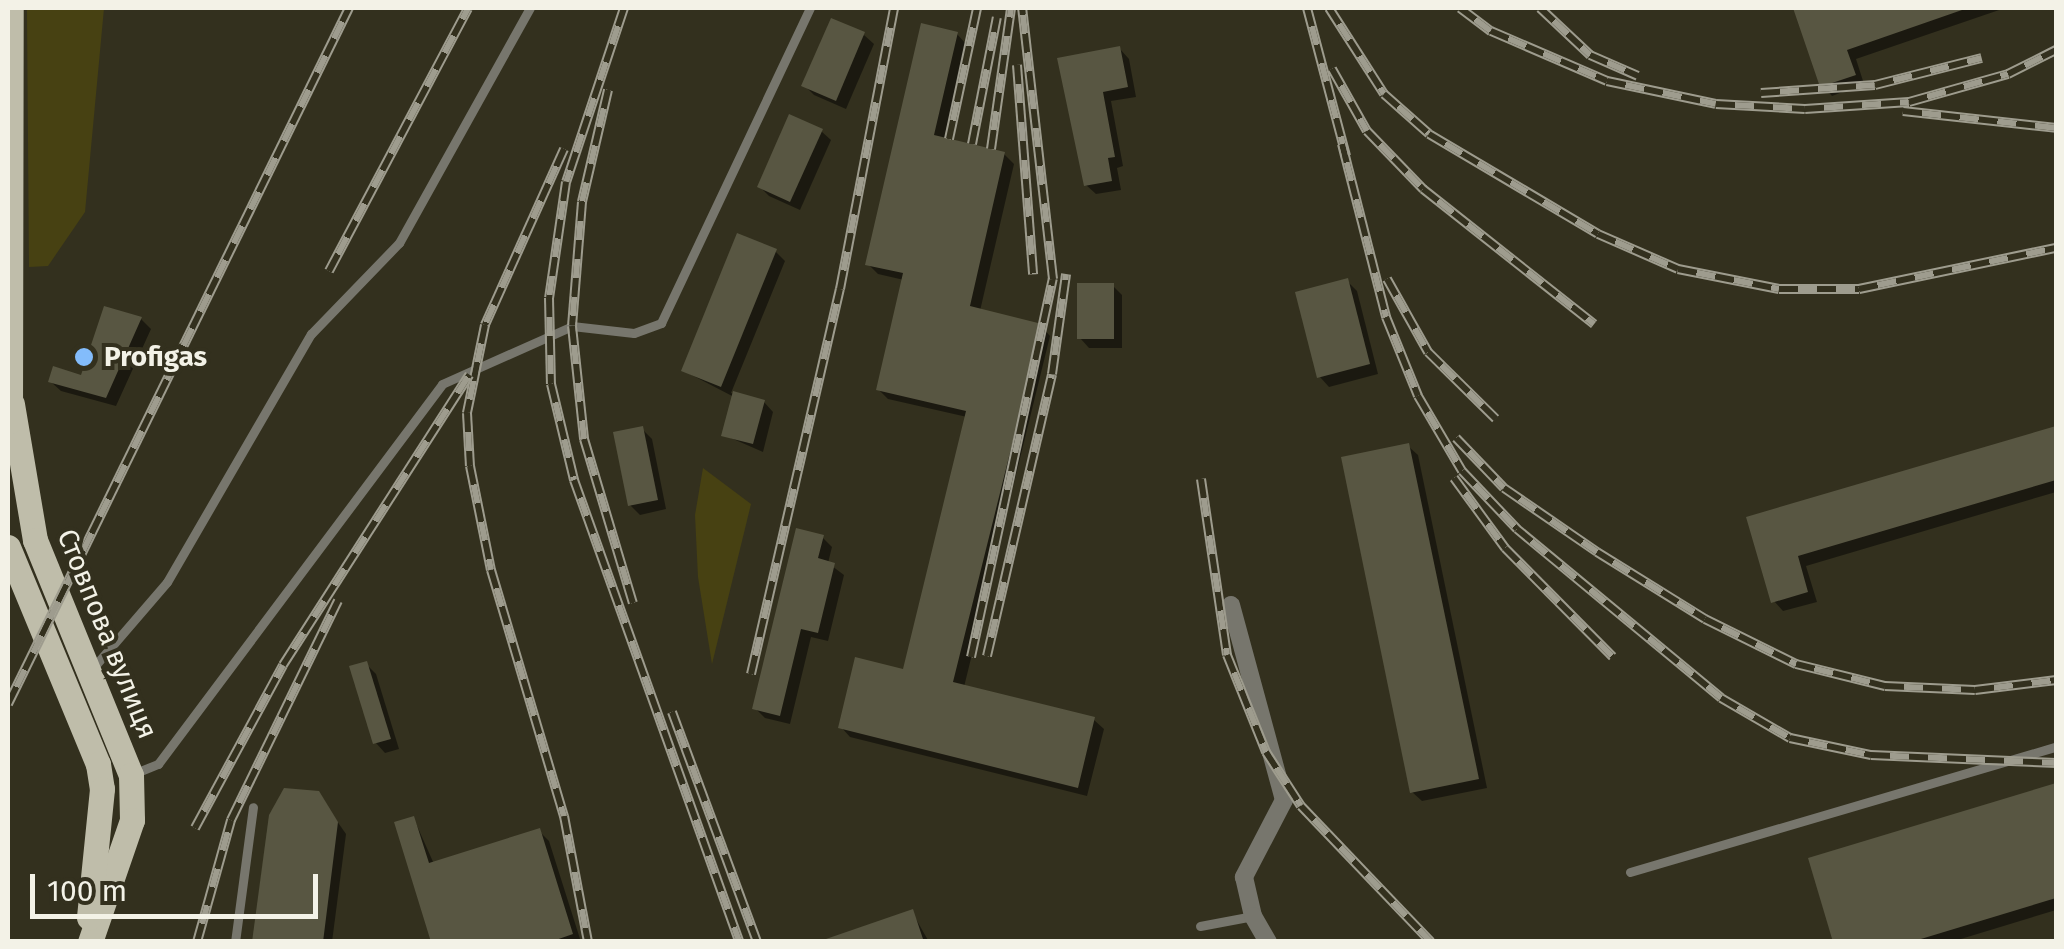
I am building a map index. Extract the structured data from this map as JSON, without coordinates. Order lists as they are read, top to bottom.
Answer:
{
  "streets": {
    "main road": ["Стовпова вулиця"]
  },
  "places": ["Profigas"],
  "scale_bar": "100 m"
}
